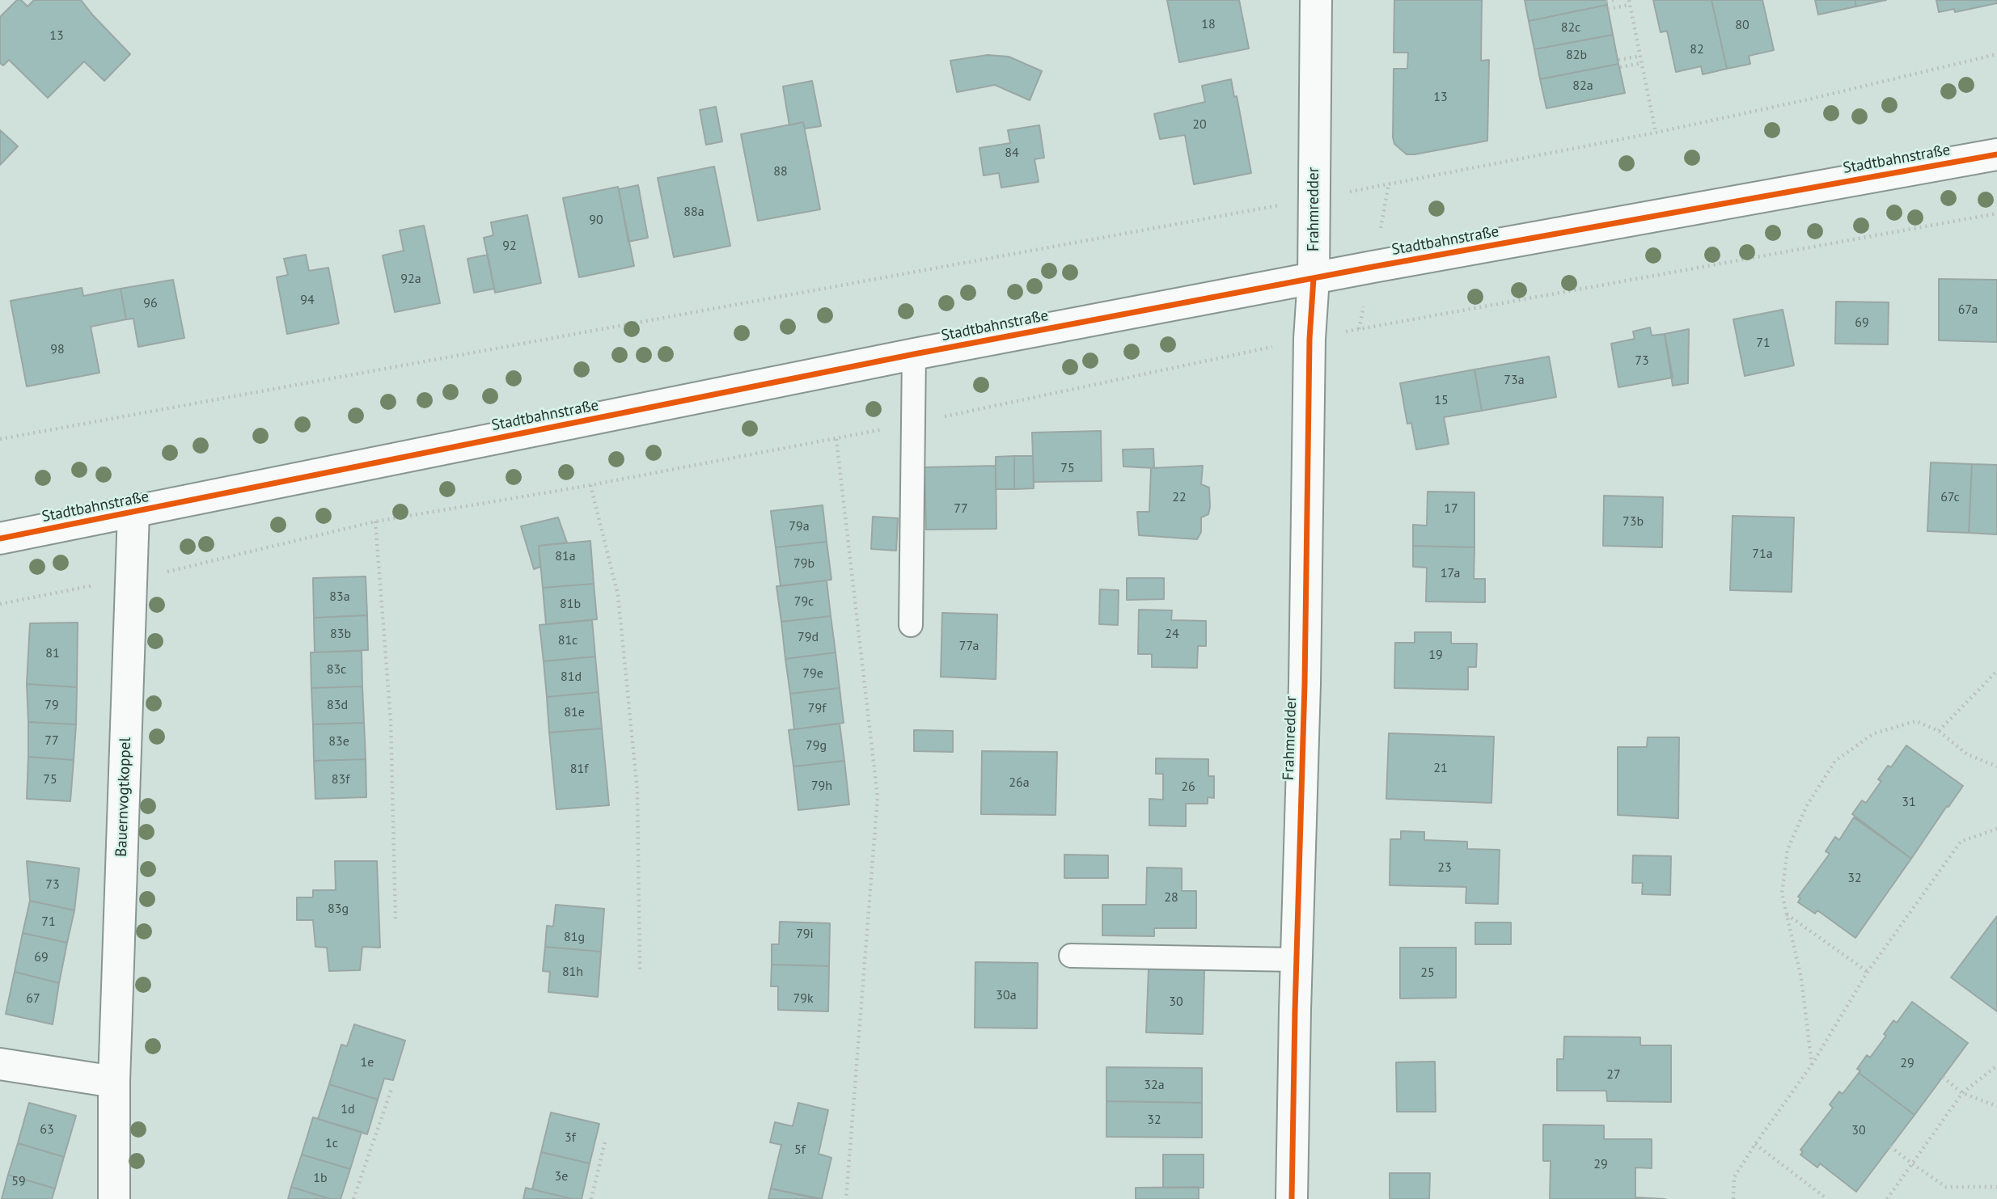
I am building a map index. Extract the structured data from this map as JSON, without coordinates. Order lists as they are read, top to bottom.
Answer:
{
  "streets": {
    "street": ["Stadtbahnstraße", "Frahmredder", "Bauernvogtkoppel"]
  },
  "crossings": [
    ["Stadtbahnstraße", "Frahmredder"],
    ["Stadtbahnstraße", "Bauernvogtkoppel"]
  ],
  "house_numbers": [
    "18",
    "80",
    "82c",
    "13",
    "82",
    "82b",
    "82a",
    "13",
    "20",
    "84",
    "88",
    "88a",
    "90",
    "92",
    "92a",
    "94",
    "96",
    "67a",
    "69",
    "71",
    "98",
    "73",
    "73a",
    "15",
    "75",
    "22",
    "67c",
    "77",
    "17",
    "73b",
    "79a",
    "71a",
    "81a",
    "79b",
    "17a",
    "83a",
    "79c",
    "81b",
    "83b",
    "24",
    "79d",
    "81c",
    "77a",
    "81",
    "19",
    "83c",
    "79e",
    "81d",
    "79",
    "83d",
    "79f",
    "81e",
    "77",
    "83e",
    "79g",
    "21",
    "81f",
    "75",
    "83f",
    "26a",
    "79h",
    "26",
    "31",
    "23",
    "32",
    "73",
    "28",
    "83g",
    "71",
    "79i",
    "81g",
    "69",
    "81h",
    "25",
    "30a",
    "67",
    "79k",
    "30",
    "1e",
    "29",
    "27",
    "32a",
    "1d",
    "32",
    "63",
    "30",
    "3f",
    "1c",
    "5f",
    "29",
    "3e",
    "1b",
    "59"
  ]
}
